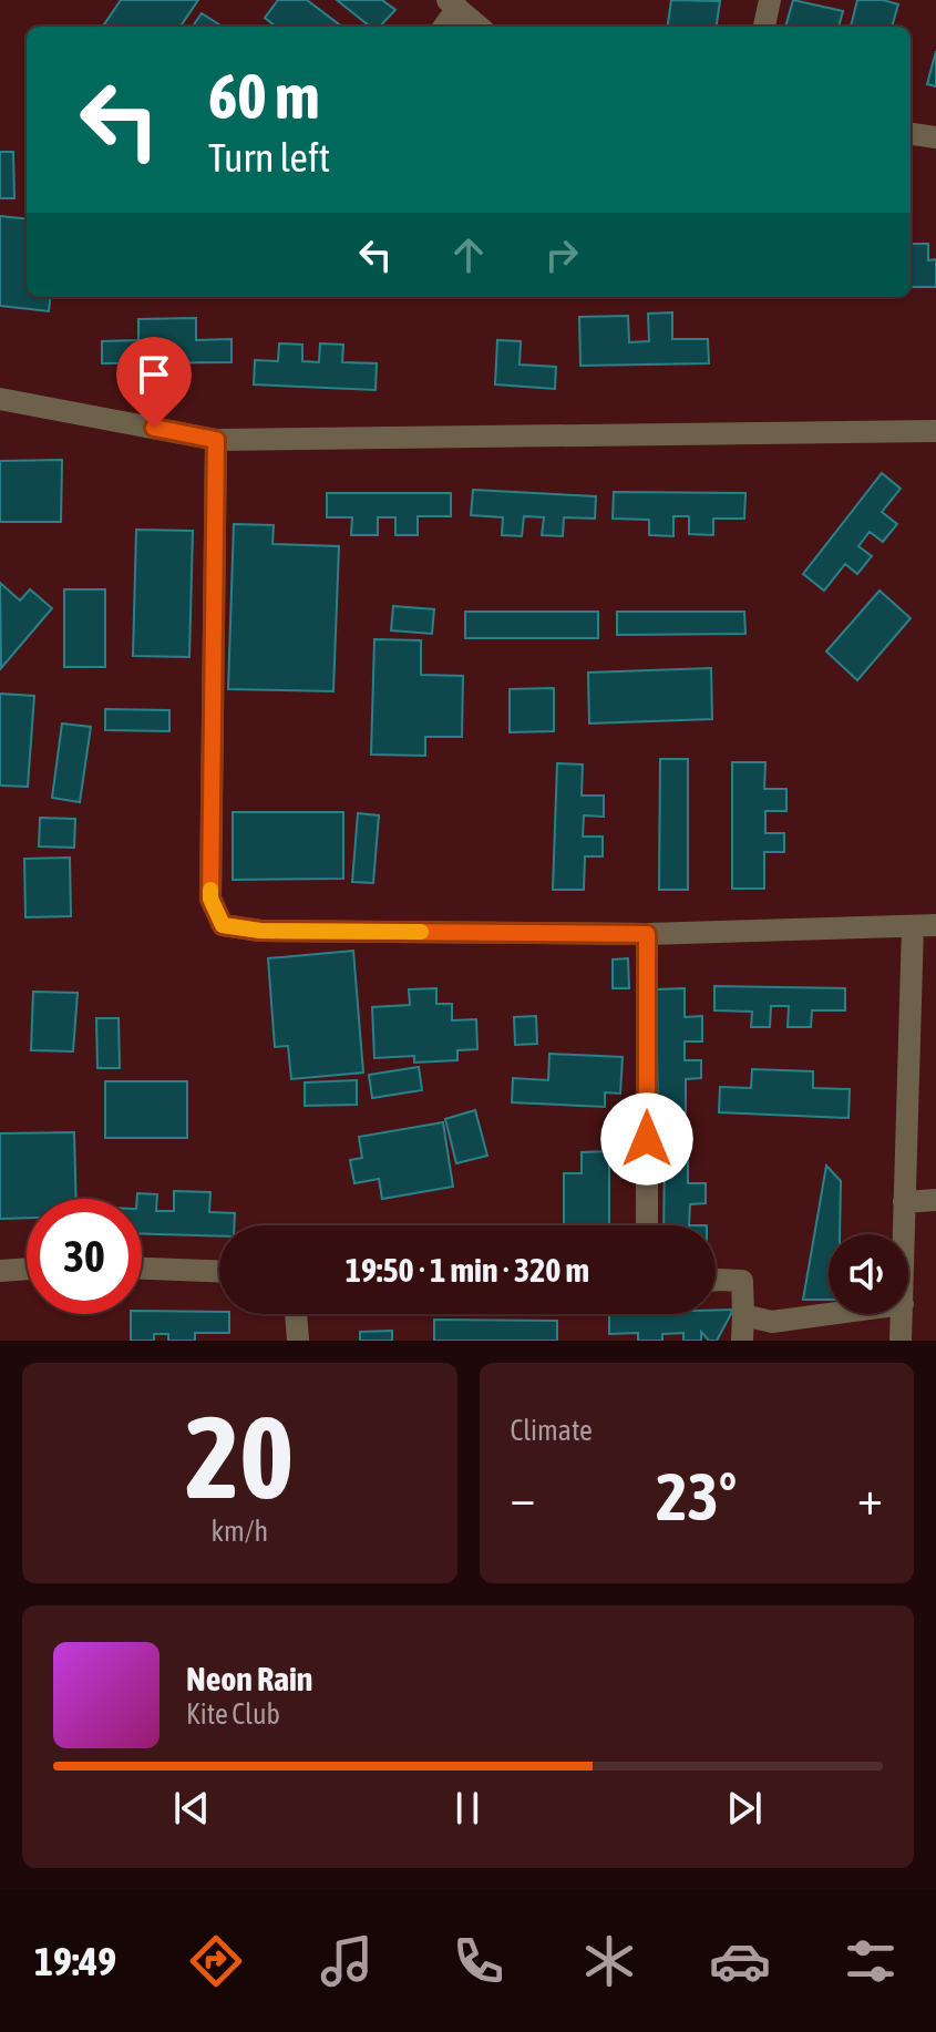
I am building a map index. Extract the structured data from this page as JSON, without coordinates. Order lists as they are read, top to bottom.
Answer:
{
  "page": {
    "turn": ["60 m", "Turn left"],
    "limit": "30",
    "trip": "19:50 · 1 min · 320 m",
    "tile": [
      ["20", "km/h"],
      "Climate"
    ],
    "heat": ["−", "23°", "+"],
    "song": ["Neon Rain", "Kite Club"],
    "tabs": "19:49"
  }
}
